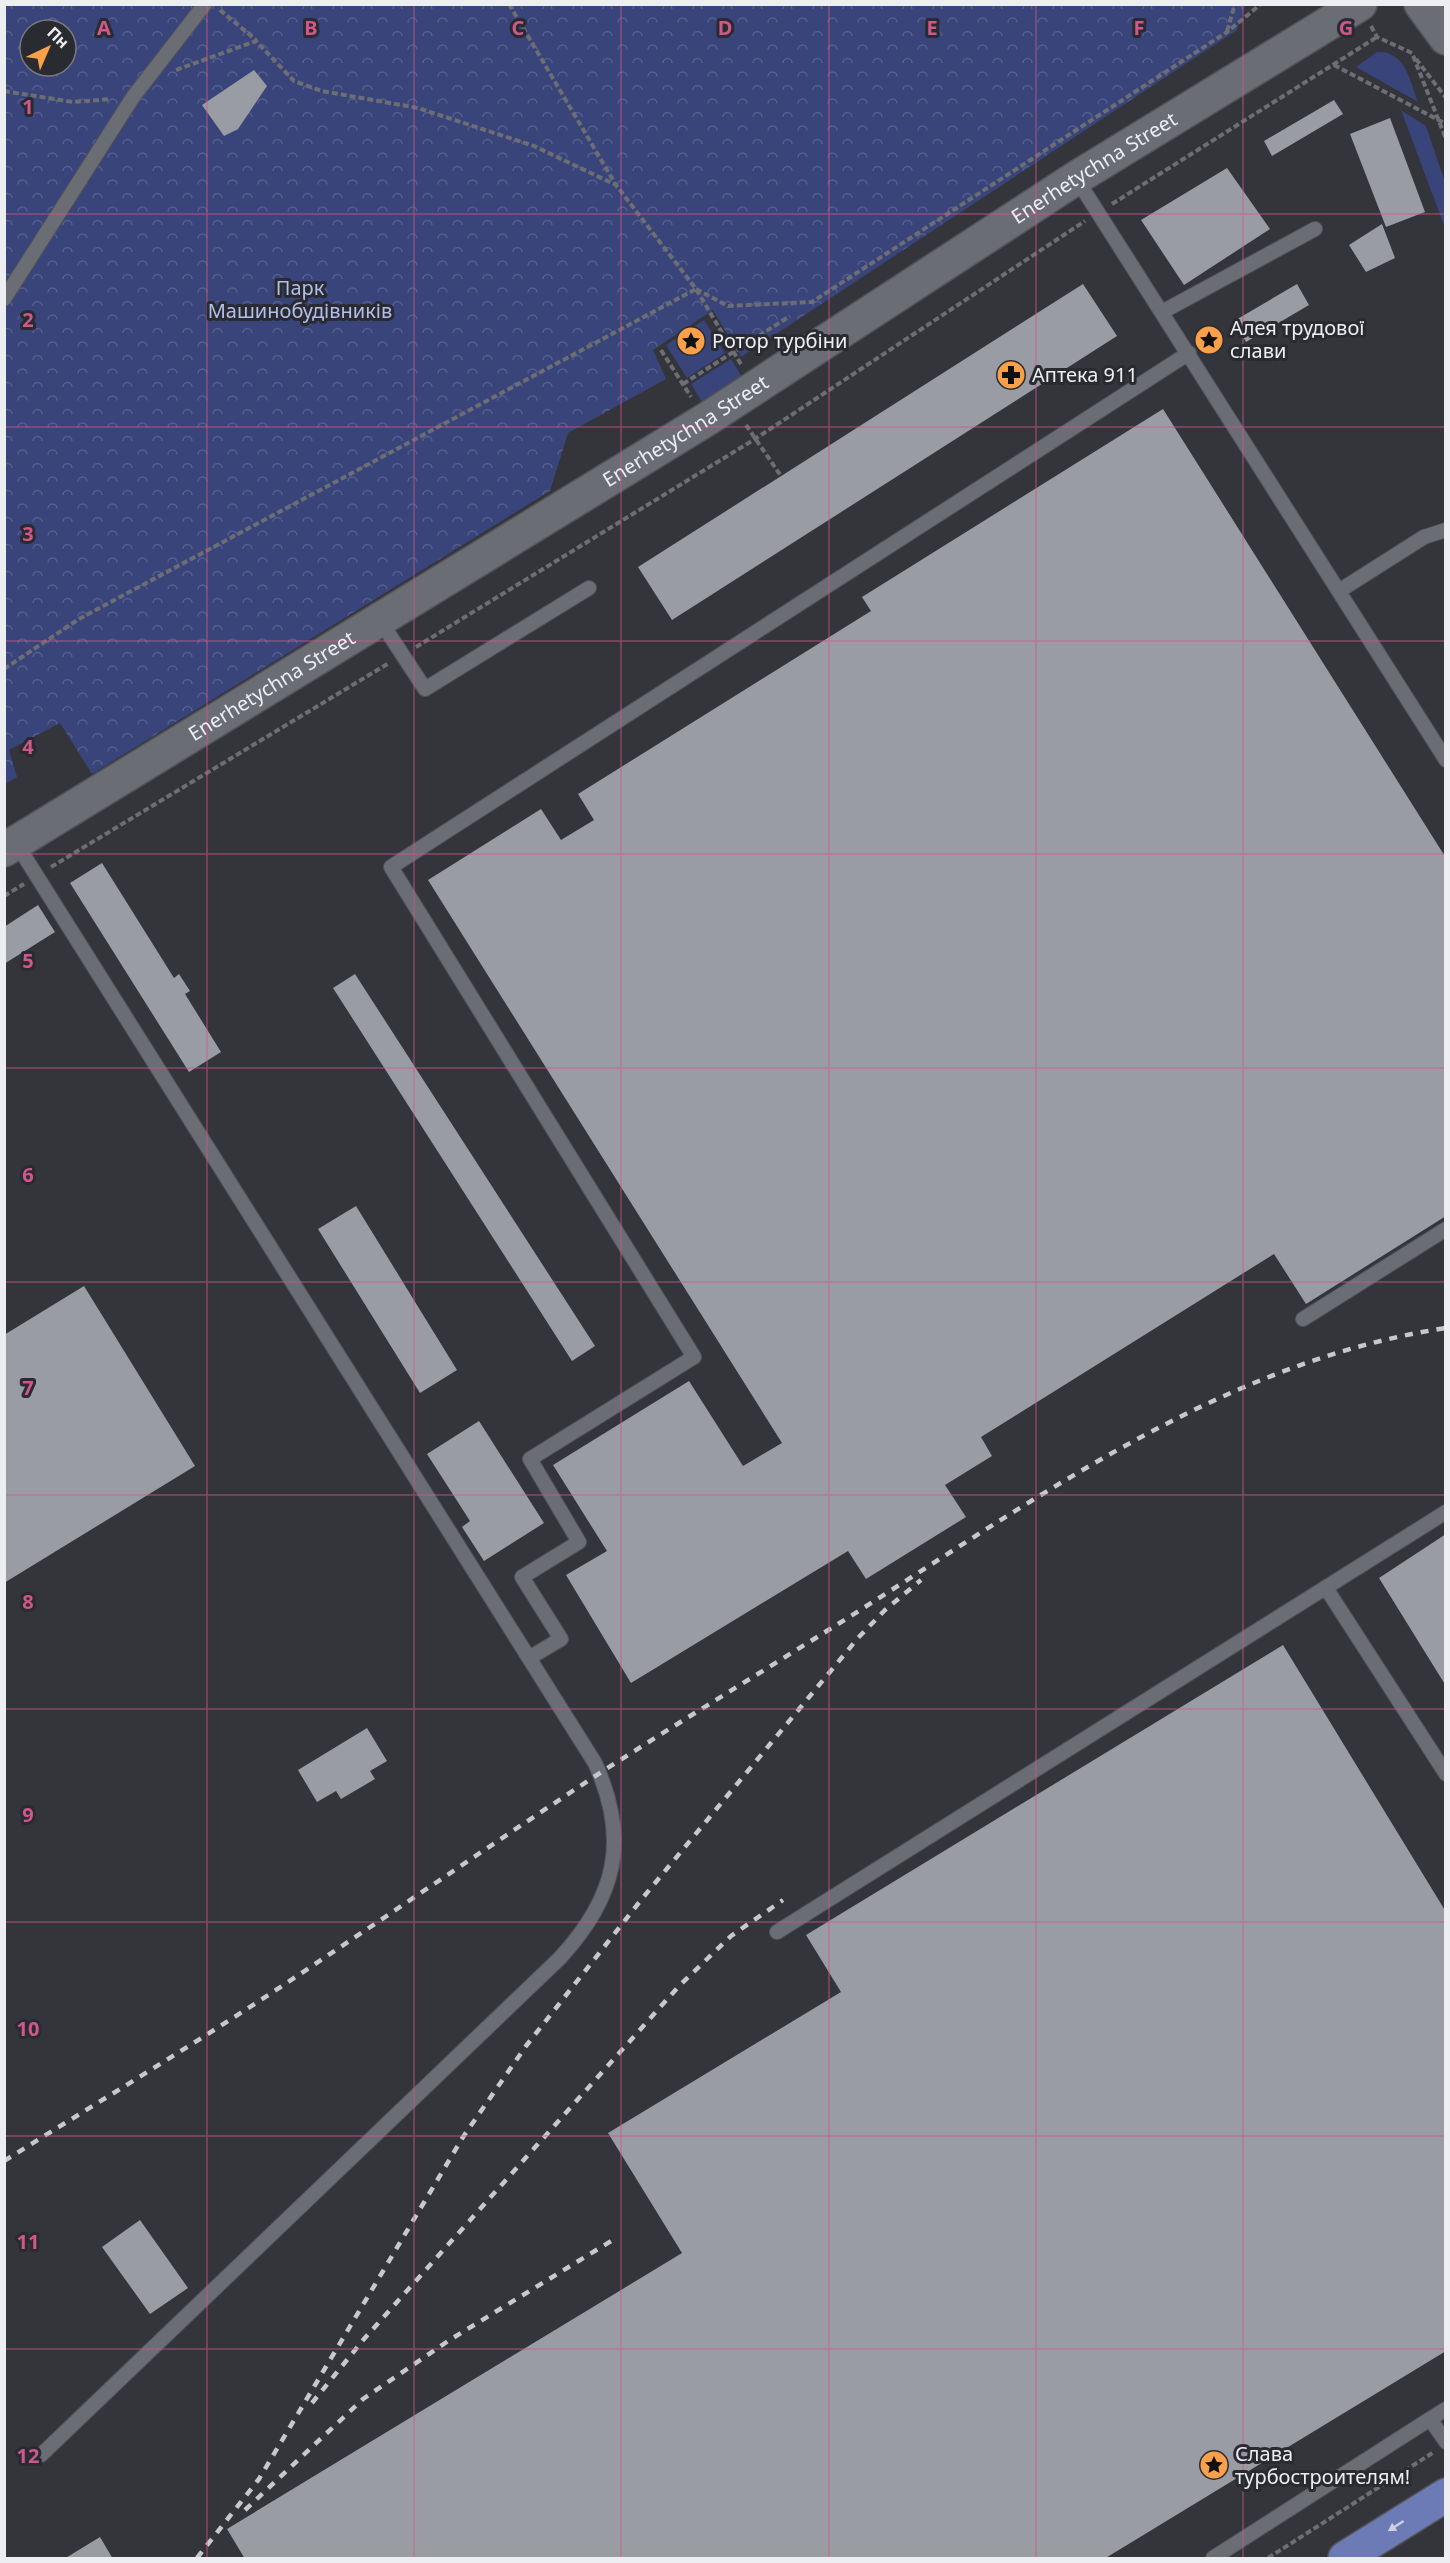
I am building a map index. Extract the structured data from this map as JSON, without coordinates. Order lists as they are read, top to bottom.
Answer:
{
  "streets": {
    "street": ["Enerhetychna Street"]
  },
  "parks": ["Парк Машинобудівників"],
  "places": {
    "place": ["Алея трудової слави", "Ротор турбіни", "Слава турбостроителям!"],
    "pharmacy": ["Аптека 911"]
  },
  "north": "top right",
  "grid": {
    "columns": [
      "A",
      "B",
      "C",
      "D",
      "E",
      "F",
      "G"
    ],
    "rows": [
      "1",
      "2",
      "3",
      "4",
      "5",
      "6",
      "7",
      "8",
      "9",
      "10",
      "11",
      "12"
    ]
  }
}
